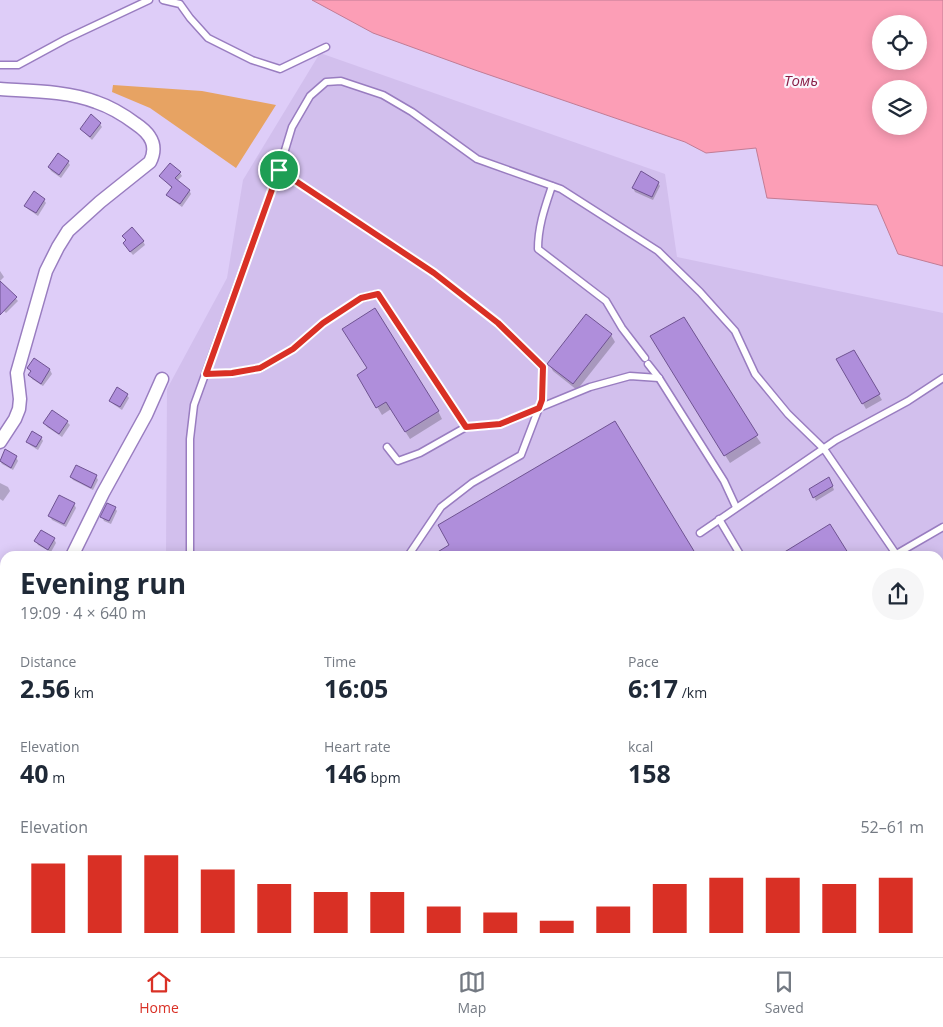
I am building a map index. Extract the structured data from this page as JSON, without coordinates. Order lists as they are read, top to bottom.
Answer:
{
  "water": ["Томь"],
  "page": {
    "heading": ["Evening run", "19:09 · 4 × 640 m"],
    "stats": [
      ["Distance", "2.56 km"],
      ["Time", "16:05"],
      ["Pace", "6:17 /km"],
      ["Elevation", "40 m"],
      ["Heart rate", "146 bpm"],
      ["kcal", "158"]
    ],
    "chart": ["Elevation", "52–61 m"],
    "tabs": ["Home", "Map", "Saved"]
  }
}
